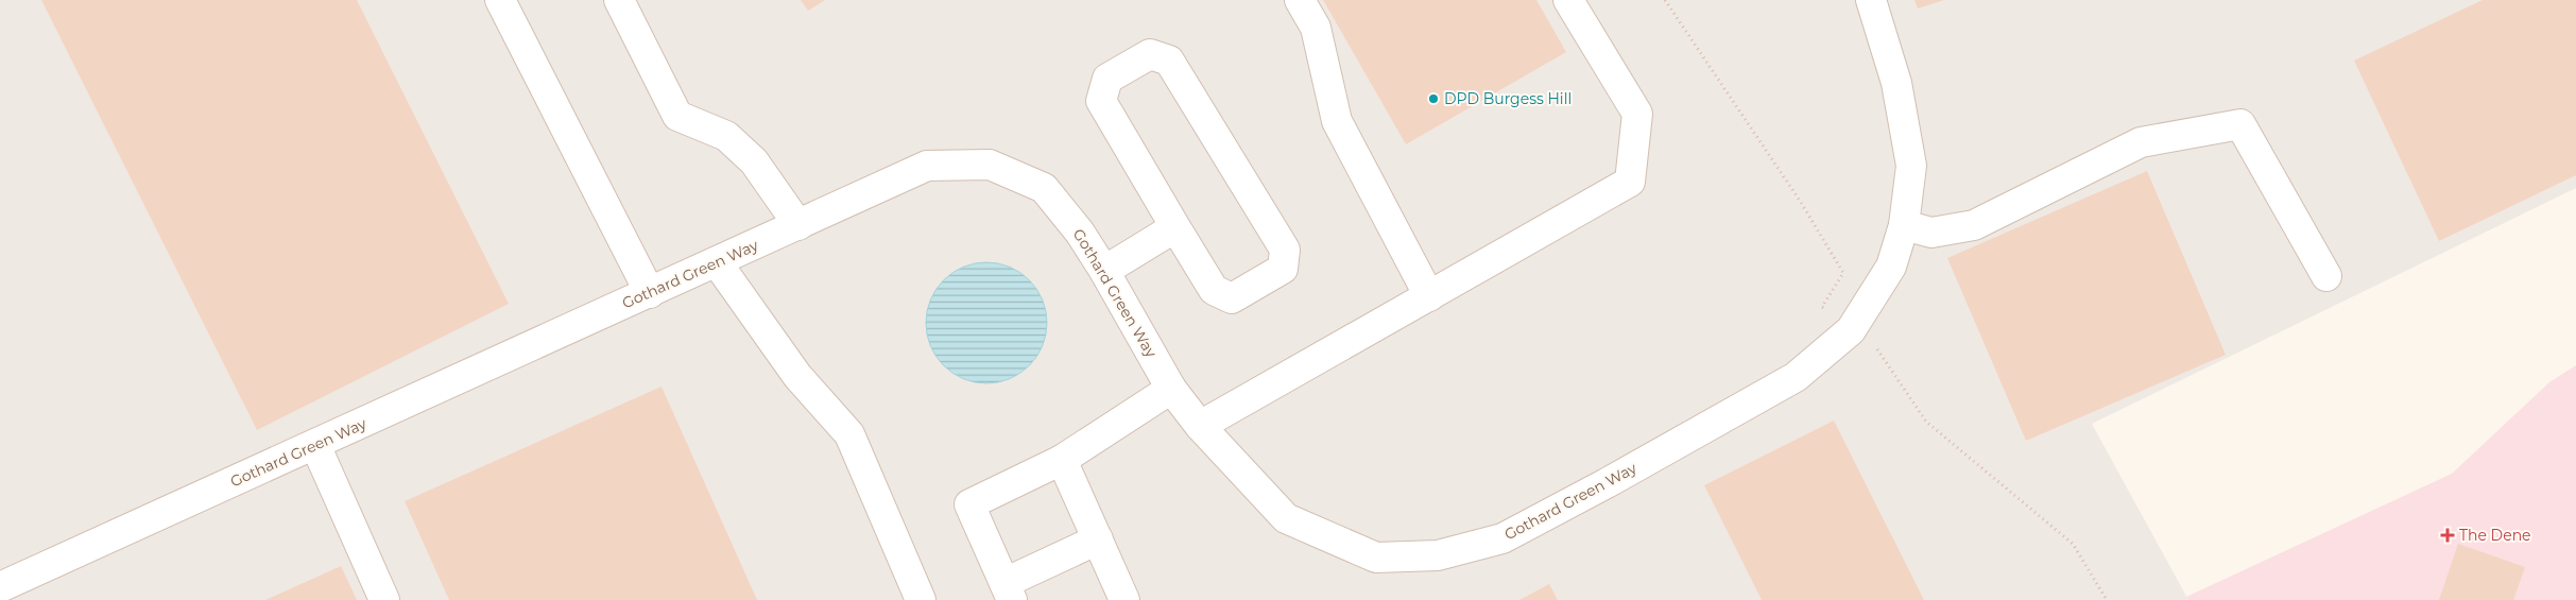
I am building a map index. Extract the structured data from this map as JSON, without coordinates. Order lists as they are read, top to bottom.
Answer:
{
  "streets": {
    "street": ["Gothard Green Way"]
  },
  "places": {
    "other": ["DPD Burgess Hill"],
    "health": ["The Dene"]
  }
}
